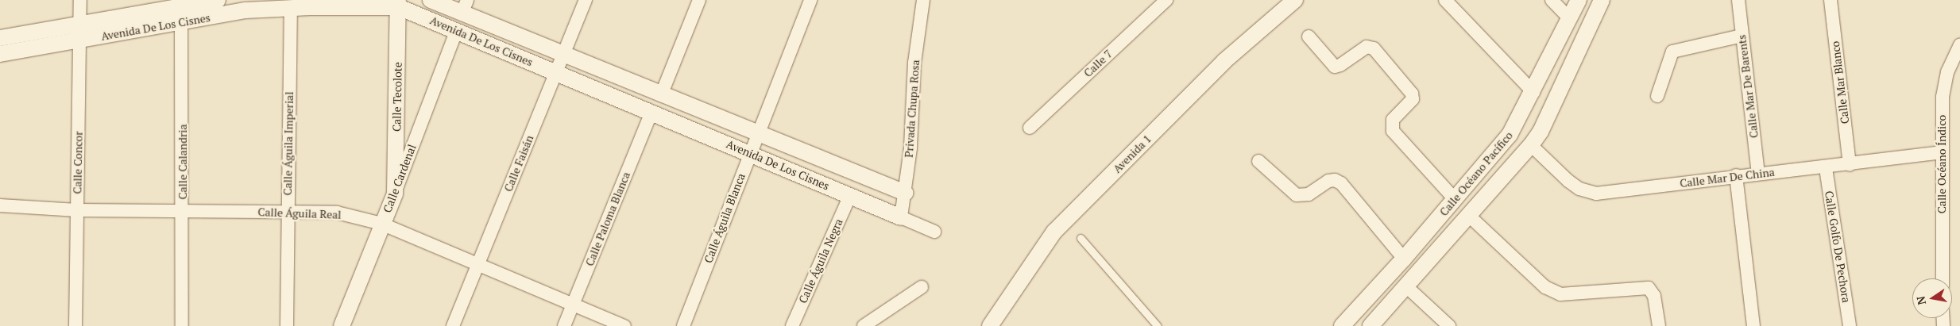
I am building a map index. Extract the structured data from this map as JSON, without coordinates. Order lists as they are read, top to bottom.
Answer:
{
  "streets": {
    "street": [
      "Avenida De Los Cisnes",
      "Calle 7",
      "Calle Mar Blanco",
      "Calle Mar De Barents",
      "Calle Tecolote",
      "Privada Chupa Rosa",
      "Calle Águila Imperial",
      "Avenida 1",
      "Calle Calandria",
      "Calle Concor",
      "Calle Faisán",
      "Calle Océano Índico",
      "Calle Océano Pacífico",
      "Calle Mar De China",
      "Calle Cardenal",
      "Calle Águila Real",
      "Calle Águila Blanca",
      "Calle Paloma Blanca",
      "Calle Golfo De Pechora",
      "Calle Águila Negra"
    ]
  },
  "crossings": [
    ["Avenida De Los Cisnes", "Calle Tecolote"],
    ["Avenida De Los Cisnes", "Privada Chupa Rosa"],
    ["Avenida De Los Cisnes", "Calle Águila Imperial"],
    ["Avenida De Los Cisnes", "Calle Calandria"],
    ["Avenida De Los Cisnes", "Calle Concor"],
    ["Avenida De Los Cisnes", "Calle Faisán"],
    ["Avenida De Los Cisnes", "Calle Cardenal"],
    ["Avenida De Los Cisnes", "Calle Águila Blanca"],
    ["Avenida De Los Cisnes", "Calle Paloma Blanca"],
    ["Avenida De Los Cisnes", "Calle Águila Negra"],
    ["Calle Mar Blanco", "Calle Mar De China"],
    ["Calle Mar De Barents", "Calle Mar De China"],
    ["Calle Tecolote", "Calle Cardenal"],
    ["Calle Águila Imperial", "Calle Águila Real"],
    ["Calle Calandria", "Calle Águila Real"],
    ["Calle Concor", "Calle Águila Real"],
    ["Calle Faisán", "Calle Águila Real"],
    ["Calle Océano Índico", "Calle Mar De China"],
    ["Calle Océano Pacífico", "Calle Mar De China"],
    ["Calle Mar De China", "Calle Golfo De Pechora"],
    ["Calle Cardenal", "Calle Águila Real"],
    ["Calle Águila Real", "Calle Paloma Blanca"]
  ],
  "north": "left"
}
